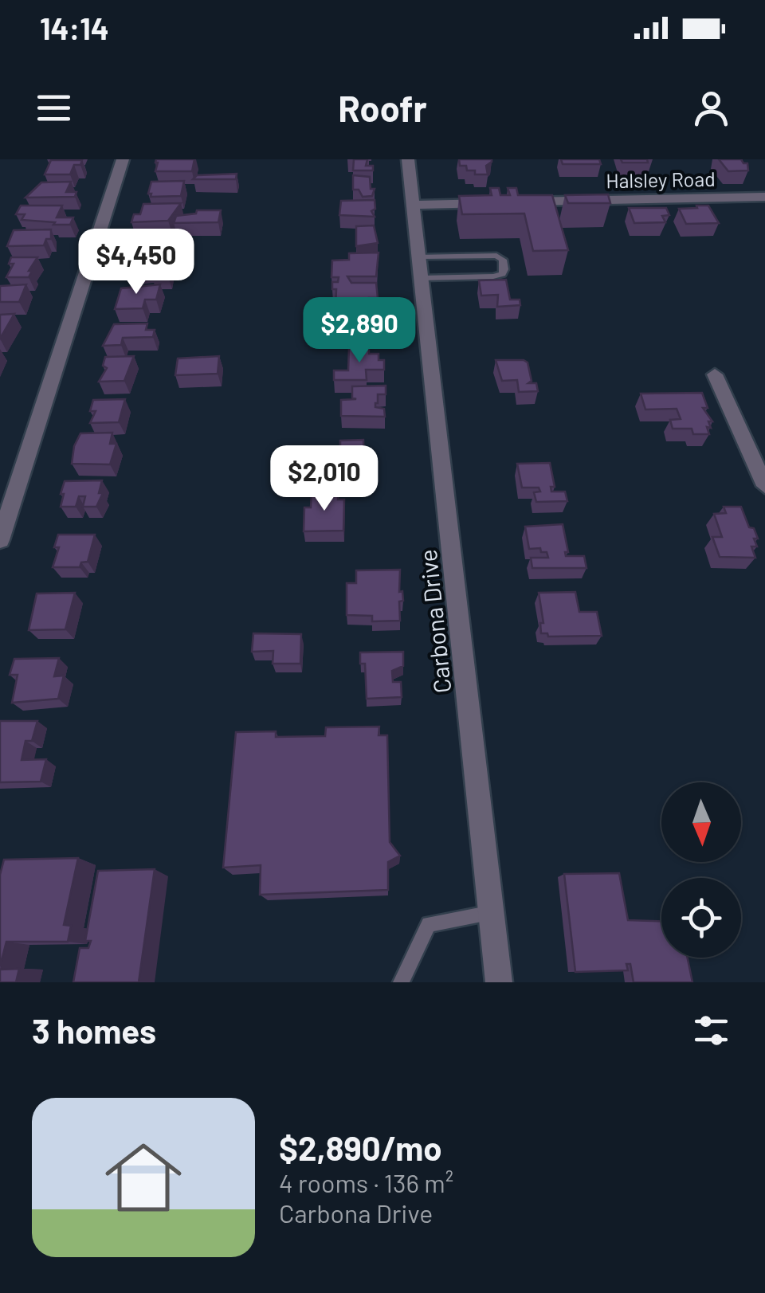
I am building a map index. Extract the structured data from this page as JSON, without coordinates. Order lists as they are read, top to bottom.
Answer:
{
  "streets": {
    "street": ["Halsley Road", "Carbona Drive"]
  },
  "north": "bottom",
  "page": {
    "status": "14:14",
    "header": "Roofr",
    "price": ["$4,450", "$2,890", "$2,010"],
    "heading": "3 homes",
    "list": [
      {
        "name": "$2,890/mo",
        "note": "4 rooms · 136 m² · Carbona Drive"
      }
    ]
  }
}
